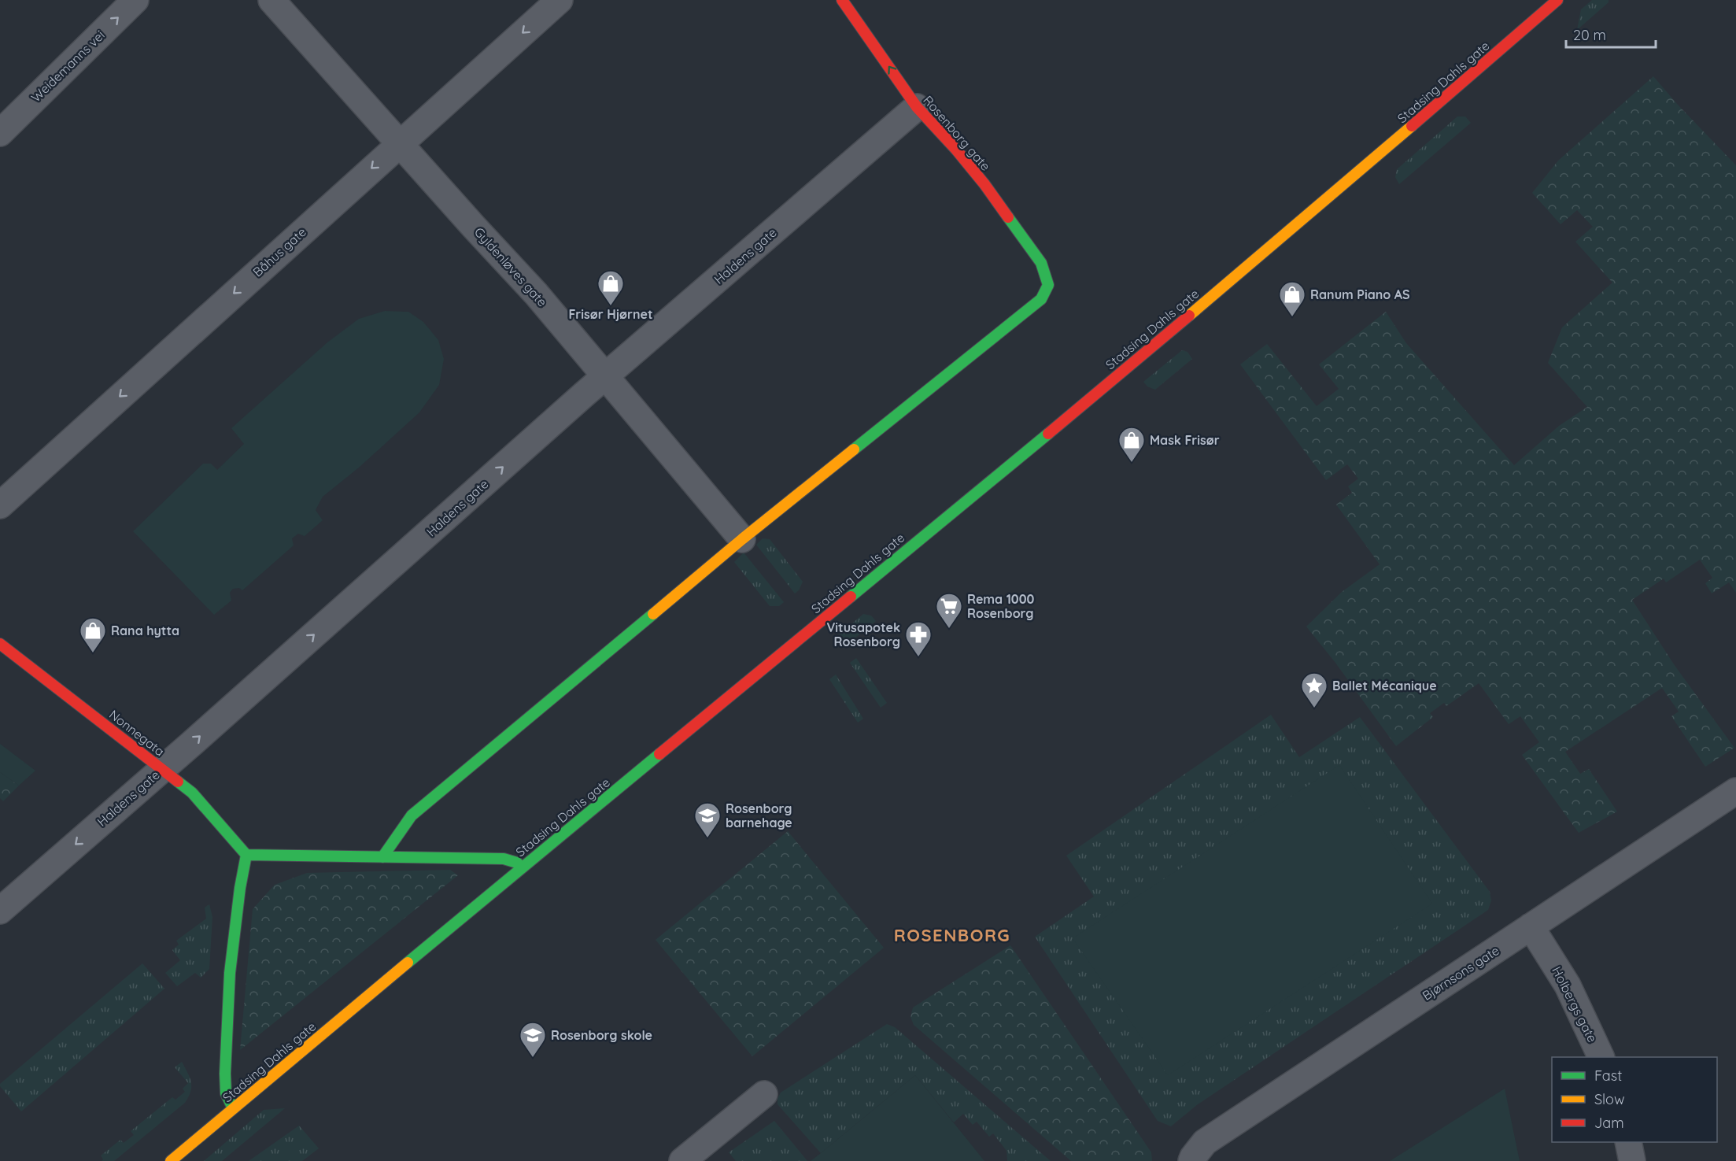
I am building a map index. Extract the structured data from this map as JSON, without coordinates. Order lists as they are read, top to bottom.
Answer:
{
  "streets": {
    "street": [
      "Weidemanns vei",
      "Stadsing Dahls gate",
      "Rosenborg gate",
      "Båhus gate",
      "Haldens gate",
      "Gyldenløves gate",
      "Nonnegata",
      "Bjørnsons gate",
      "Holbergs gate"
    ]
  },
  "crossings": [
    ["Rosenborg gate", "Haldens gate"],
    ["Rosenborg gate", "Gyldenløves gate"],
    ["Båhus gate", "Gyldenløves gate"],
    ["Haldens gate", "Gyldenløves gate"],
    ["Haldens gate", "Nonnegata"],
    ["Bjørnsons gate", "Holbergs gate"]
  ],
  "one_way": ["Weidemanns vei", "Båhus gate"],
  "districts": ["ROSENBORG"],
  "places": {
    "shop": [
      "Frisør Hjørnet",
      "Ranum Piano AS",
      "Mask Frisør",
      "Rana hytta"
    ],
    "supermarket": ["Rema 1000 Rosenborg"],
    "pharmacy": ["Vitusapotek Rosenborg"],
    "place": ["Ballet Mécanique"],
    "school or university": ["Rosenborg barnehage", "Rosenborg skole"]
  },
  "legend": ["Fast", "Slow", "Jam"],
  "scale_bar": "20 m"
}
